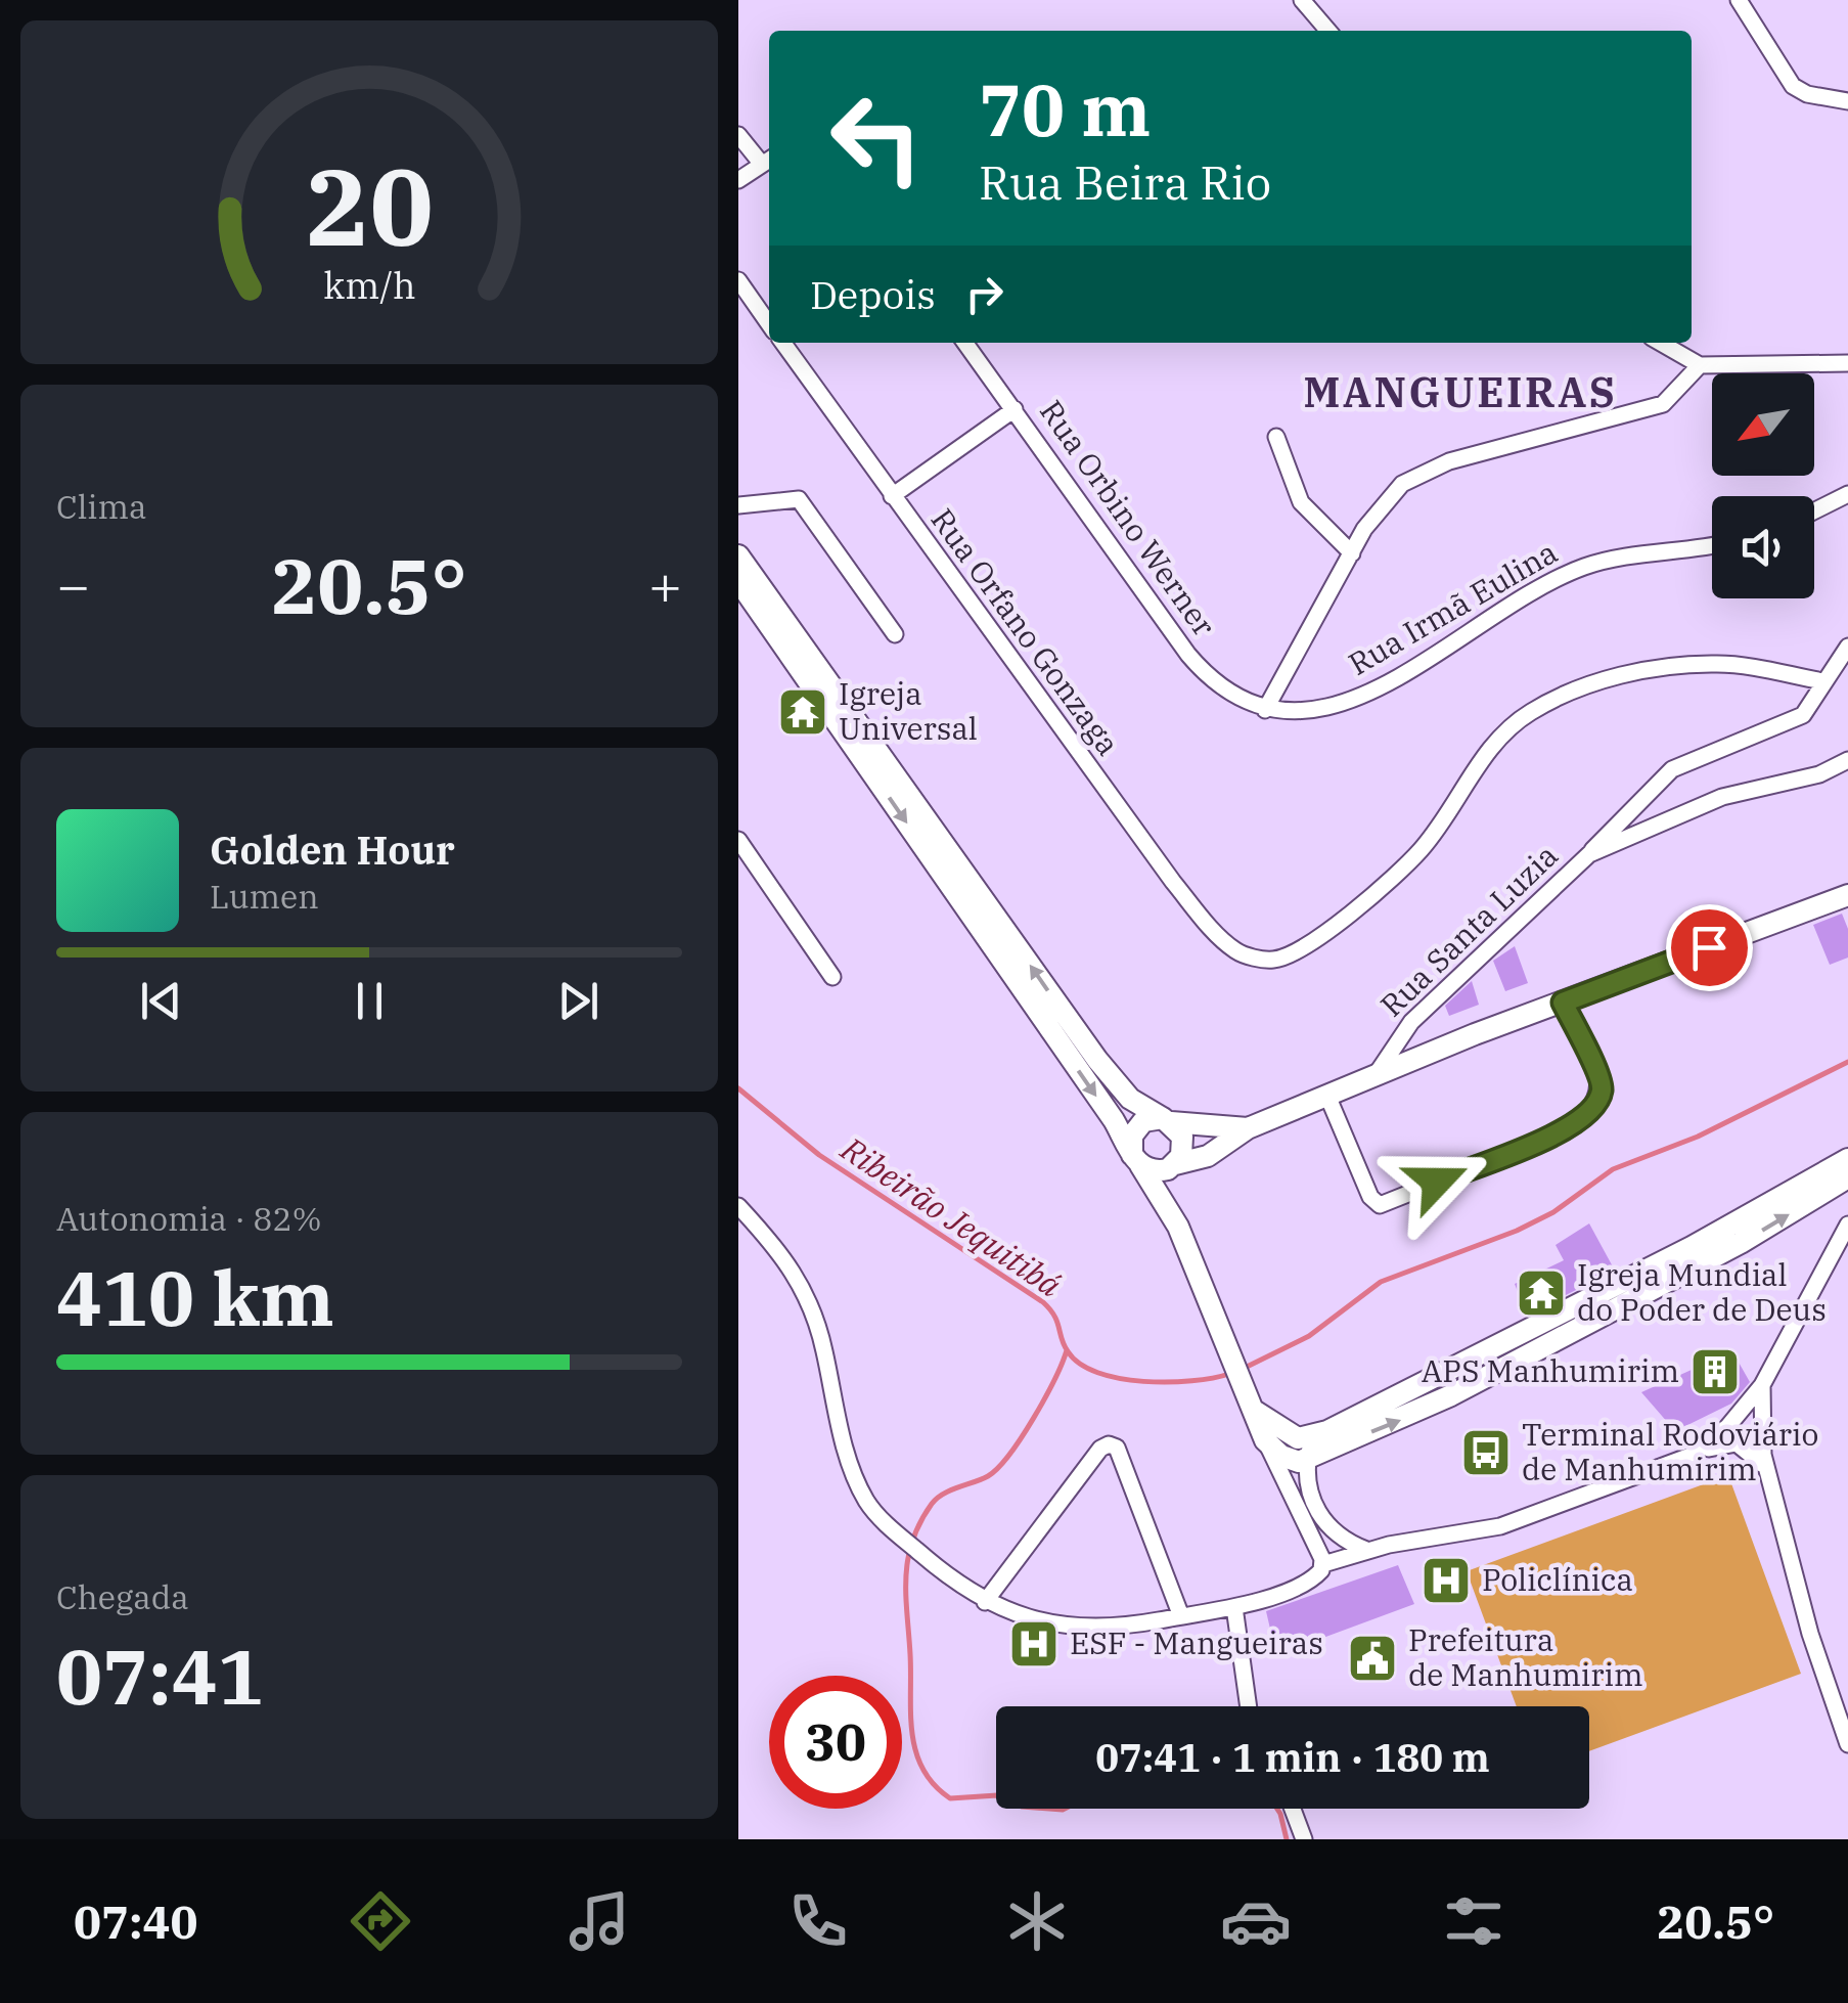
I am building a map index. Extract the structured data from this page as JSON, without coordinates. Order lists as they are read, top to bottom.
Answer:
{
  "streets": {
    "street": [
      "Rua Orbino Werner",
      "Rua Irmã Eulina",
      "Rua Orfano Gonzaga",
      "Rua Santa Luzia"
    ]
  },
  "crossings": [
    ["Rua Orbino Werner", "Rua Irmã Eulina"]
  ],
  "districts": ["MANGUEIRAS"],
  "water": ["Ribeirão Jequitibá"],
  "places": {
    "temple": ["Igreja Universal", "Igreja Mundial do Poder de Deus"],
    "building": ["APS Manhumirim"],
    "bus stop": ["Terminal Rodoviário de Manhumirim"],
    "hospital": ["Policlínica", "ESF - Mangueiras"],
    "public building": ["Prefeitura de Manhumirim"]
  },
  "north": "bottom left",
  "page": {
    "turn": ["70 m", "Rua Beira Rio"],
    "then": "Depois",
    "tile": [
      "Clima",
      ["Autonomia · 82%", "410 km"],
      ["Chegada", "07:41"]
    ],
    "heat": ["−", "20.5°", "+"],
    "song": ["Golden Hour", "Lumen"],
    "limit": "30",
    "trip": "07:41 · 1 min · 180 m",
    "tabs": ["07:40", "20.5°"],
    "gauge": ["20", "km/h"]
  }
}
